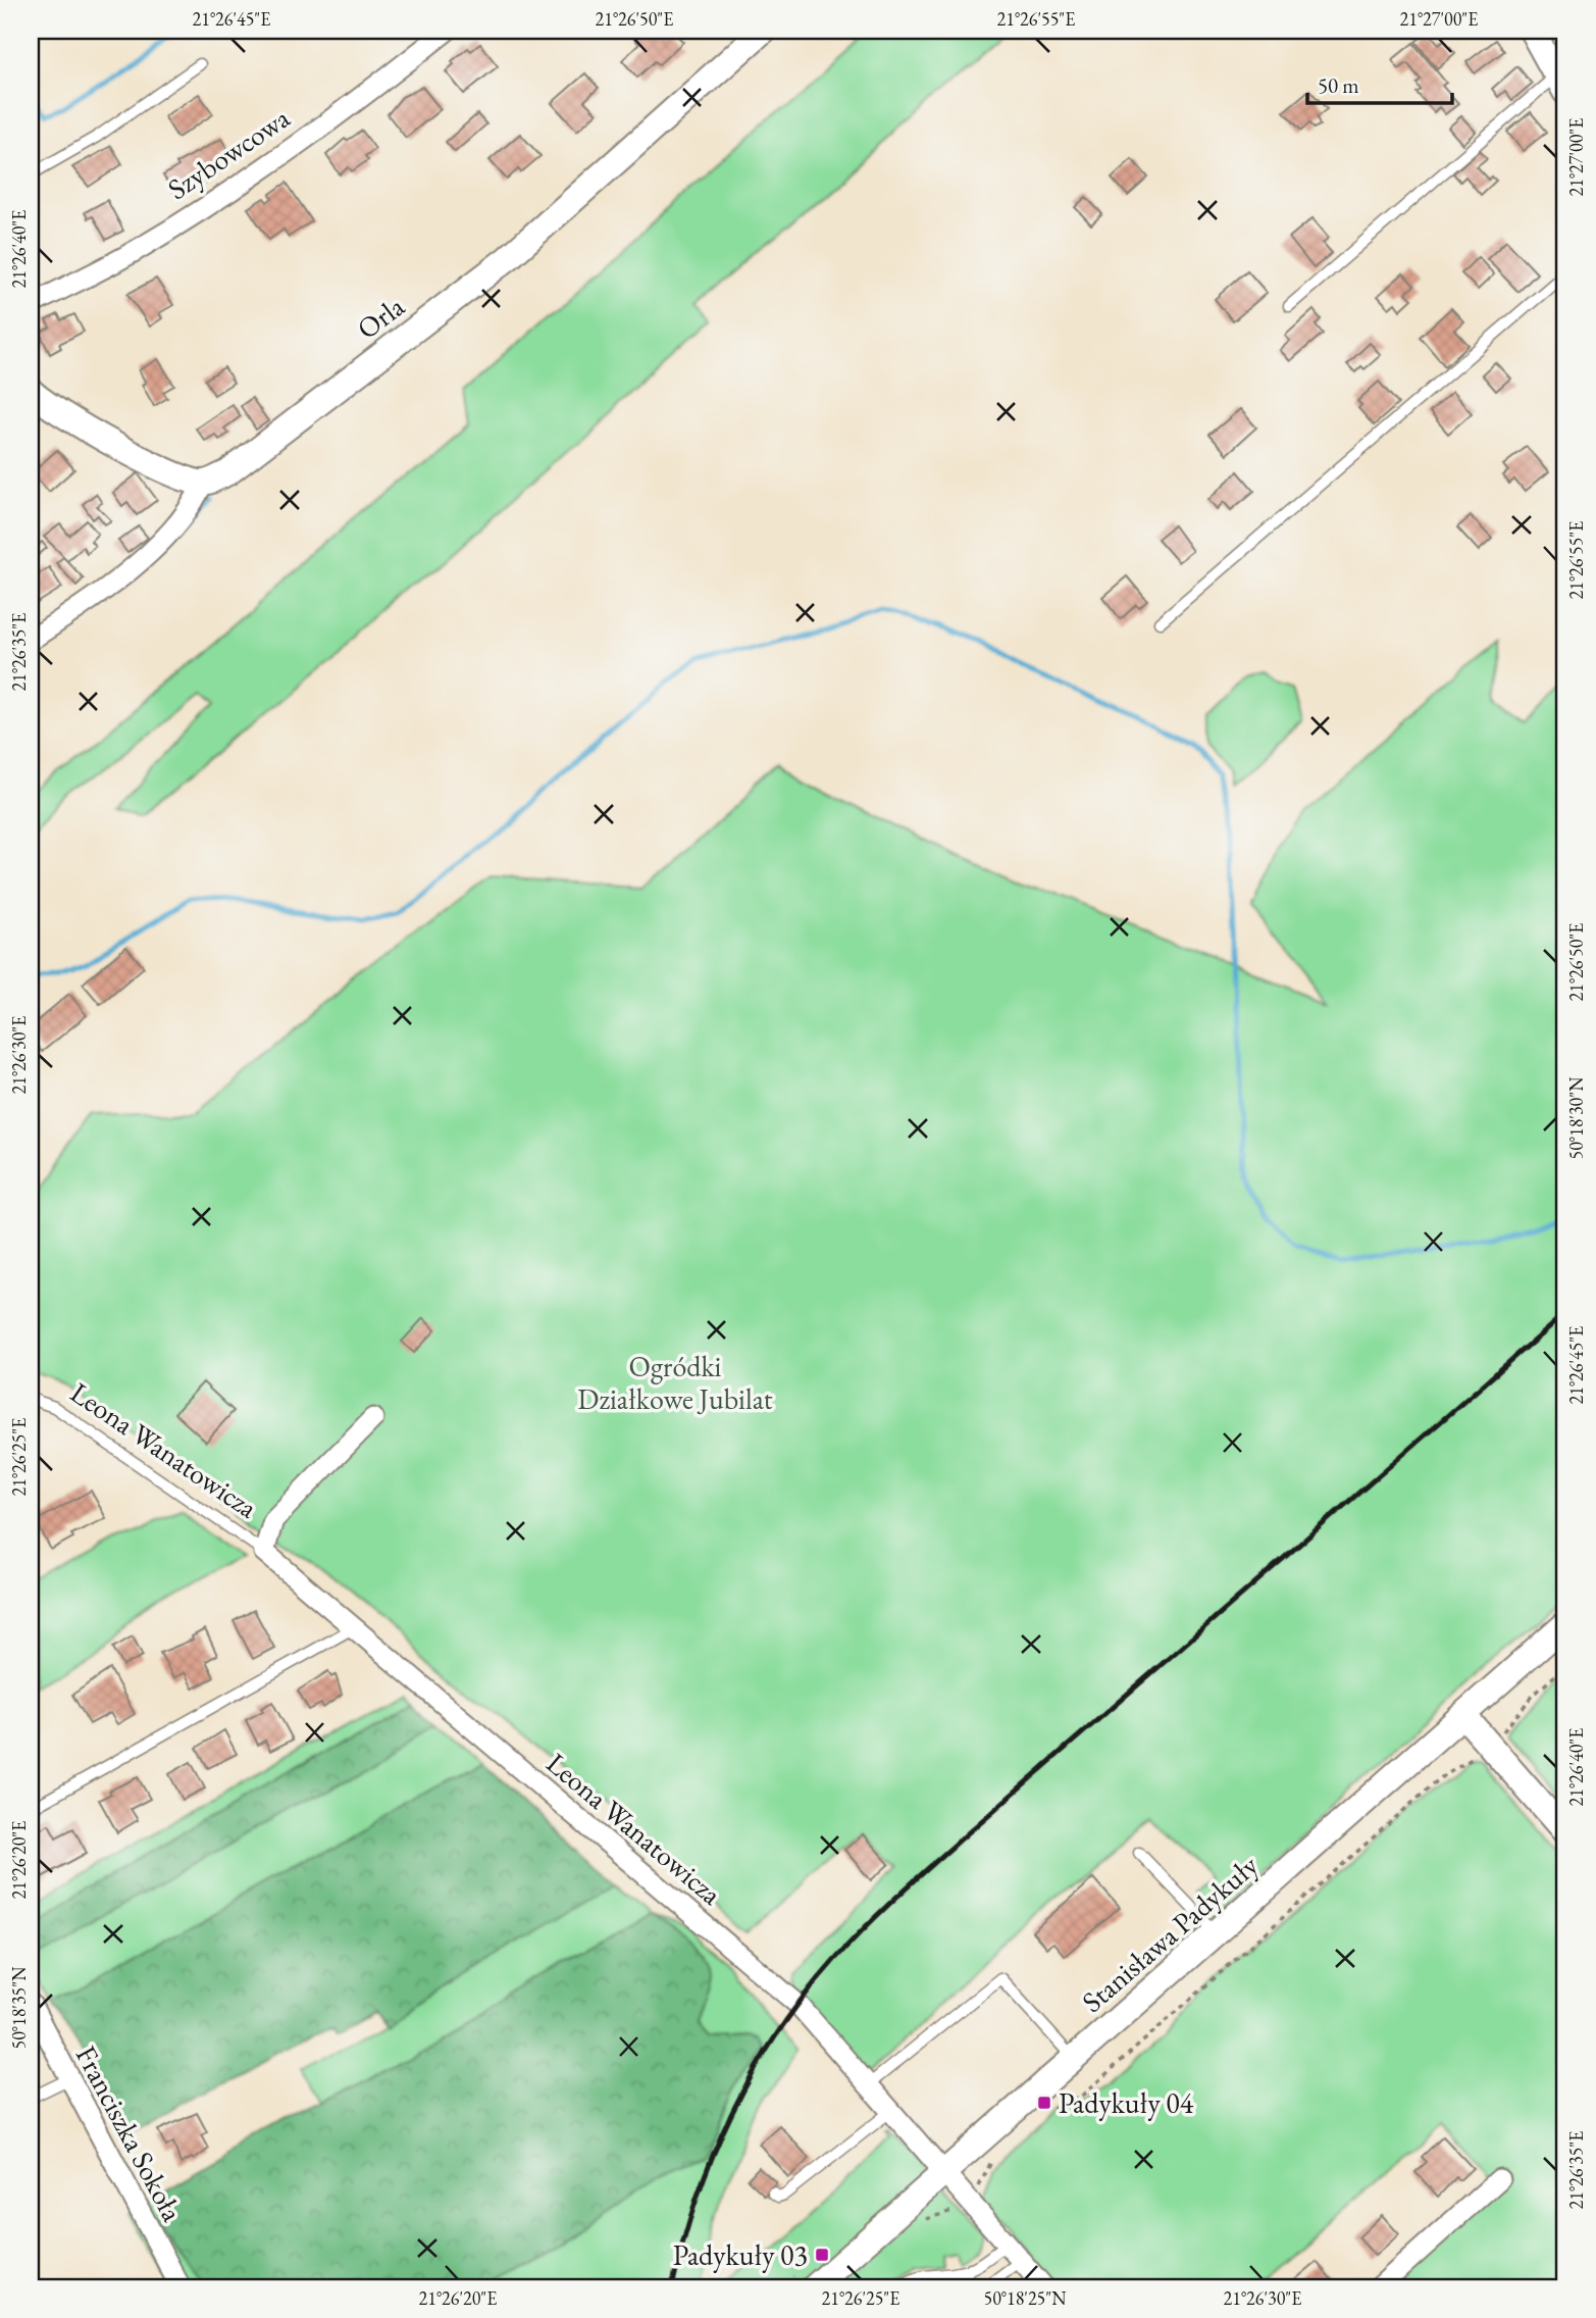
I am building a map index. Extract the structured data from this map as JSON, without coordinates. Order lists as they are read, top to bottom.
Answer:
{
  "streets": {
    "street": [
      "Szybowcowa",
      "Orla",
      "Leona Wanatowicza",
      "Stanisława Padykuły",
      "Franciszka Sokoła"
    ]
  },
  "crossings": [
    ["Leona Wanatowicza", "Stanisława Padykuły"]
  ],
  "parks": ["Ogródki Działkowe Jubilat"],
  "places": {
    "transit": ["Padykuły 04", "Padykuły 03"]
  },
  "scale_bar": "50 m",
  "coordinates": [
    "21°26'45\"E",
    "21°26'50\"E",
    "21°26'55\"E",
    "21°27'00\"E",
    "21°26'40\"E",
    "21°26'35\"E",
    "21°26'30\"E",
    "50°18'30\"N",
    "21°26'25\"E",
    "21°26'20\"E",
    "50°18'35\"N",
    "50°18'25\"N"
  ]
}
